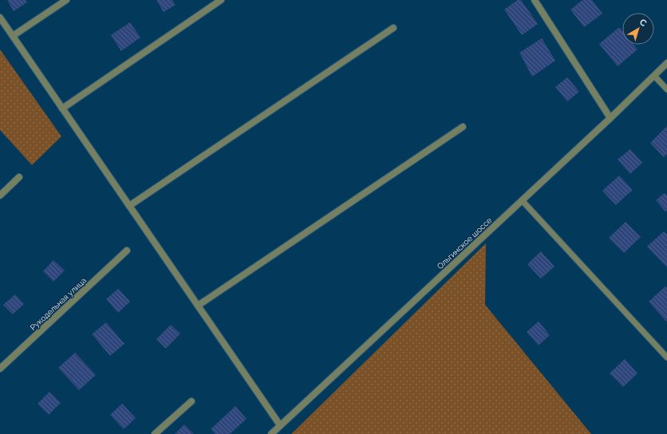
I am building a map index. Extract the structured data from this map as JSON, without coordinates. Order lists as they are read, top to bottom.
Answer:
{
  "streets": {
    "street": ["Ольгинское шоссе", "Рукодельная улица"]
  },
  "north": "top right"
}
